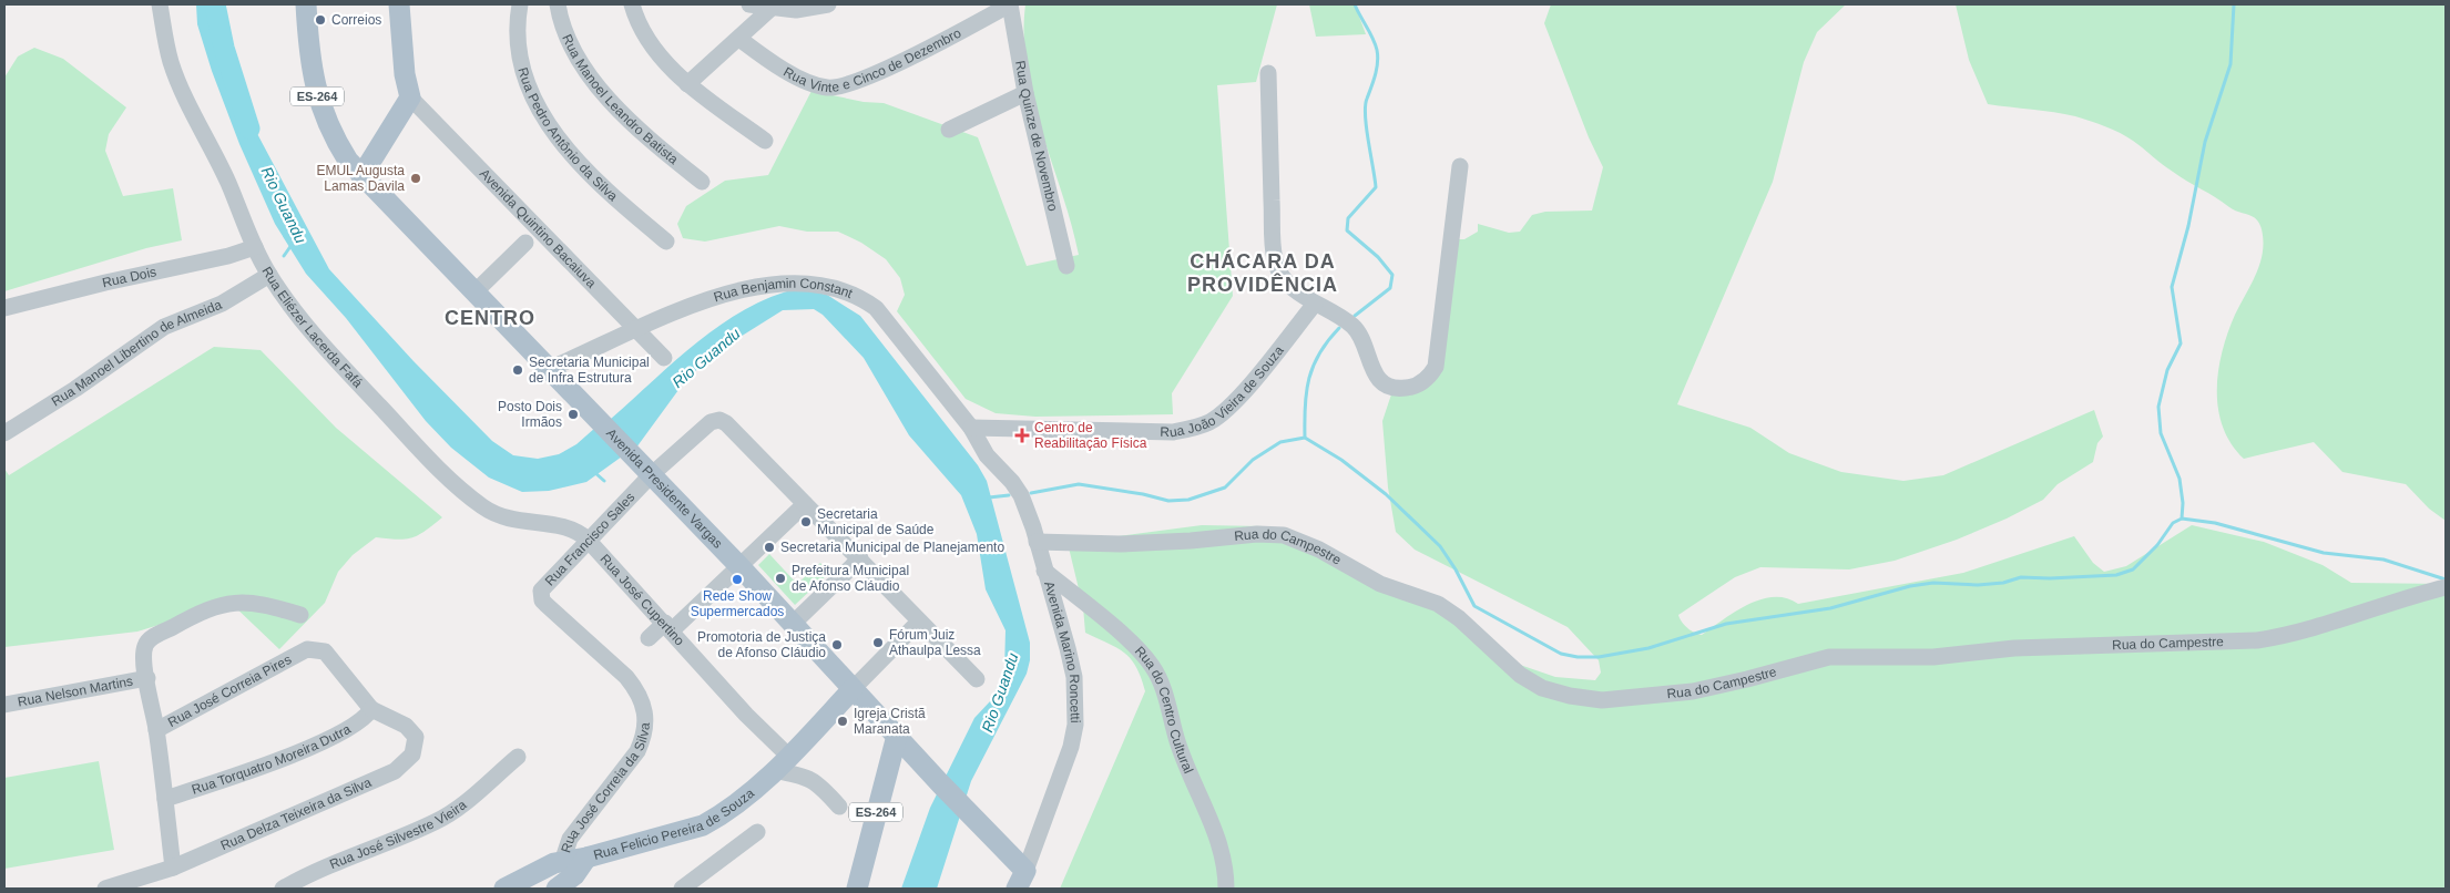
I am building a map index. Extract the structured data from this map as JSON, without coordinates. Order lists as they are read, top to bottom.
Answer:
{
  "streets": {
    "main road": ["ES-264", "Avenida Presidente Vargas", "Rua Felicio Pereira de Souza"],
    "street": [
      "Rua Vinte e Cinco de Dezembro",
      "Rua Manoel Leandro Batista",
      "Rua Pedro Antônio da Silva",
      "Rua Quinze de Novembro",
      "Avenida Quintino Bacaiuva",
      "Rua Dois",
      "Rua Benjamin Constant",
      "Rua Eliézer Lacerda Fafá",
      "Rua Manoel Libertino de Almeida",
      "Rua João Vieira de Souza",
      "Rua Francisco Sales",
      "Rua do Campestre",
      "Rua José Cupertino",
      "Avenida Marino Roncetti",
      "Rua José Correia Pires",
      "Rua Nelson Martins",
      "Rua do Centro Cultural",
      "Rua Torquatro Moreira Dutra",
      "Rua José Correia da Silva",
      "Rua Delza Teixeira da Silva",
      "Rua José Silvestre Vieira"
    ]
  },
  "crossings": [
    ["Rua Vinte e Cinco de Dezembro", "Rua Quinze de Novembro"],
    ["ES-264", "Avenida Presidente Vargas"],
    ["Avenida Quintino Bacaiuva", "Rua Benjamin Constant"],
    ["Rua Dois", "Rua Eliézer Lacerda Fafá"],
    ["Rua Benjamin Constant", "Rua João Vieira de Souza"],
    ["Rua Benjamin Constant", "Avenida Presidente Vargas"],
    ["Rua Benjamin Constant", "Avenida Marino Roncetti"],
    ["Rua Eliézer Lacerda Fafá", "Rua Manoel Libertino de Almeida"],
    ["Rua Eliézer Lacerda Fafá", "Rua Francisco Sales"],
    ["Rua Eliézer Lacerda Fafá", "Rua José Cupertino"],
    ["Rua João Vieira de Souza", "Avenida Marino Roncetti"],
    ["Avenida Presidente Vargas", "Rua Francisco Sales"],
    ["Avenida Presidente Vargas", "Avenida Marino Roncetti"],
    ["Avenida Presidente Vargas", "Rua Felicio Pereira de Souza"],
    ["Rua Francisco Sales", "Rua José Cupertino"],
    ["Rua Francisco Sales", "Rua José Correia da Silva"],
    ["Rua do Campestre", "Avenida Marino Roncetti"],
    ["Rua José Cupertino", "Rua Felicio Pereira de Souza"],
    ["Avenida Marino Roncetti", "Rua do Centro Cultural"],
    ["Rua José Correia Pires", "Rua Nelson Martins"],
    ["Rua José Correia Pires", "Rua Torquatro Moreira Dutra"],
    ["Rua José Correia Pires", "Rua Delza Teixeira da Silva"],
    ["Rua Torquatro Moreira Dutra", "Rua Delza Teixeira da Silva"]
  ],
  "districts": ["CHÁCARA DA PROVIDÊNCIA", "CENTRO"],
  "water": ["Rio Guandu"],
  "places": {
    "other": [
      "Correios",
      "EMUL Augusta Lamas Davila",
      "Secretaria Municipal de Infra Estrutura",
      "Posto Dois Irmãos",
      "Secretaria Municipal de Saúde",
      "Secretaria Municipal de Planejamento",
      "Prefeitura Municipal de Afonso Cláudio",
      "Rede Show Supermercados",
      "Fórum Juiz Athaulpa Lessa",
      "Promotoria de Justiça de Afonso Cláudio",
      "Igreja Cristã Maranata"
    ],
    "health": ["Centro de Reabilitação Física"]
  }
}
